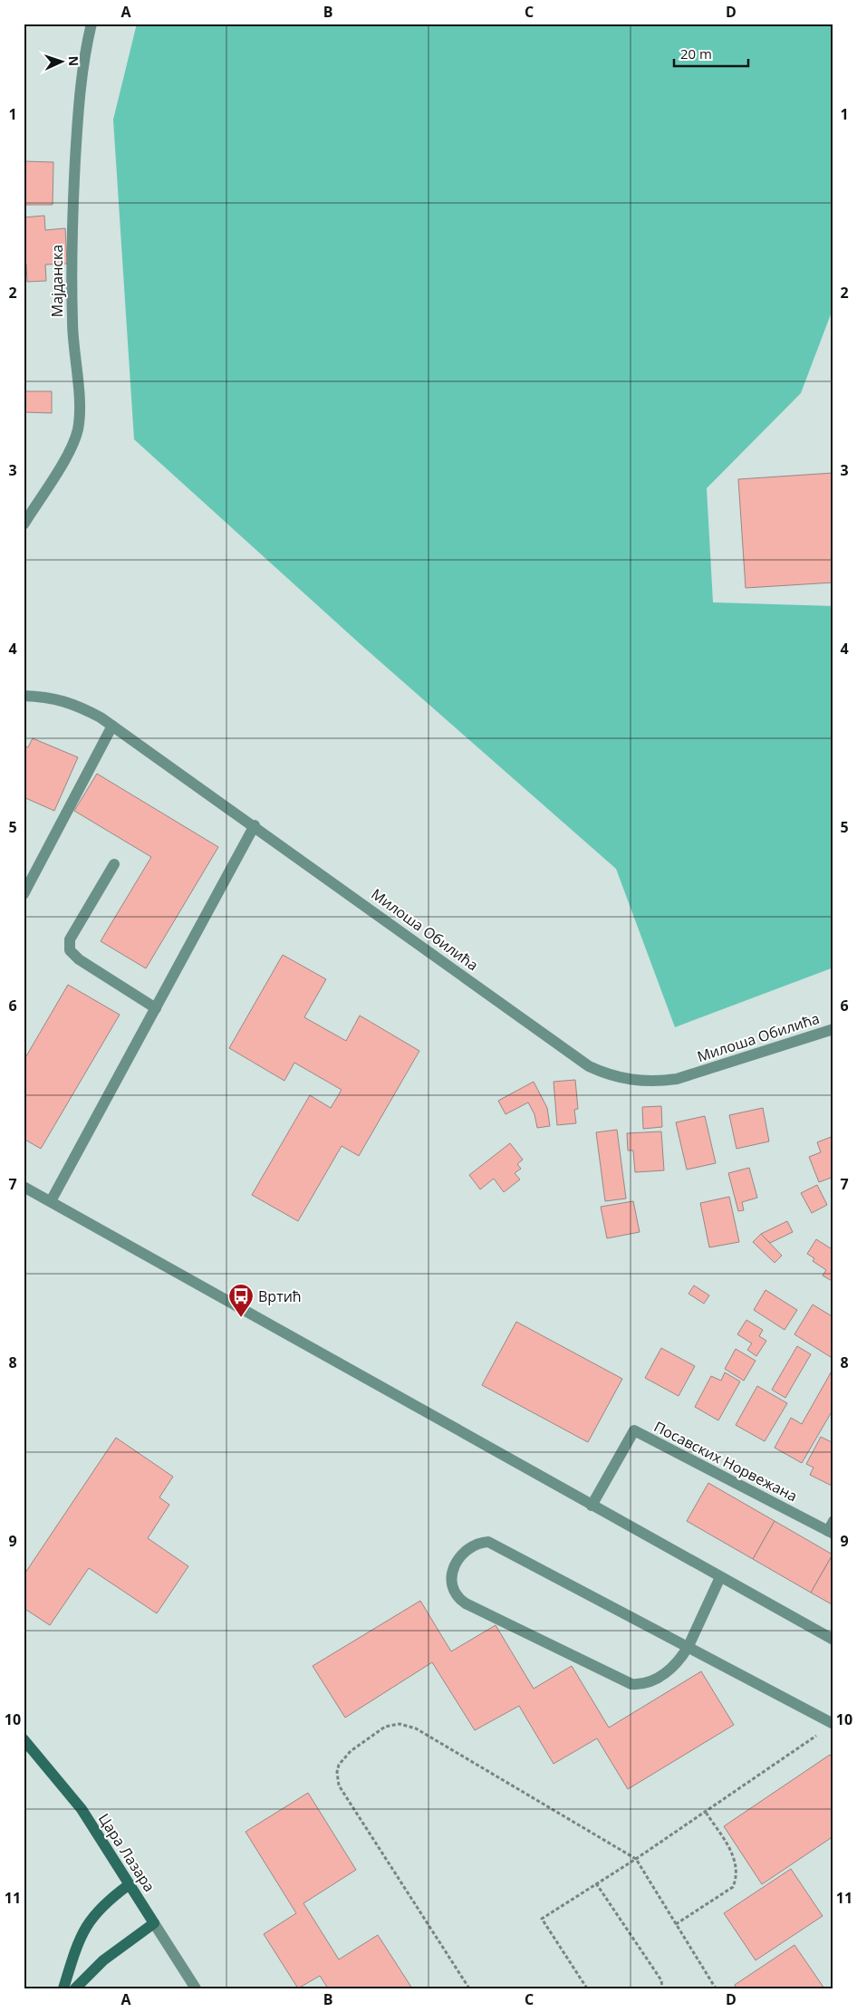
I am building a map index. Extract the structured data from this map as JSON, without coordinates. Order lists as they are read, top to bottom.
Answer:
{
  "streets": {
    "main road": ["Цара Лазара"],
    "street": ["Мајданска", "Милоша Обилића", "Посавских Норвежана"]
  },
  "places": {
    "bus stop": ["Вртић"]
  },
  "scale_bar": "20 m",
  "north": "right",
  "grid": {
    "columns": [
      "A",
      "B",
      "C",
      "D"
    ],
    "rows": [
      "1",
      "2",
      "3",
      "4",
      "5",
      "6",
      "7",
      "8",
      "9",
      "10",
      "11"
    ]
  }
}
